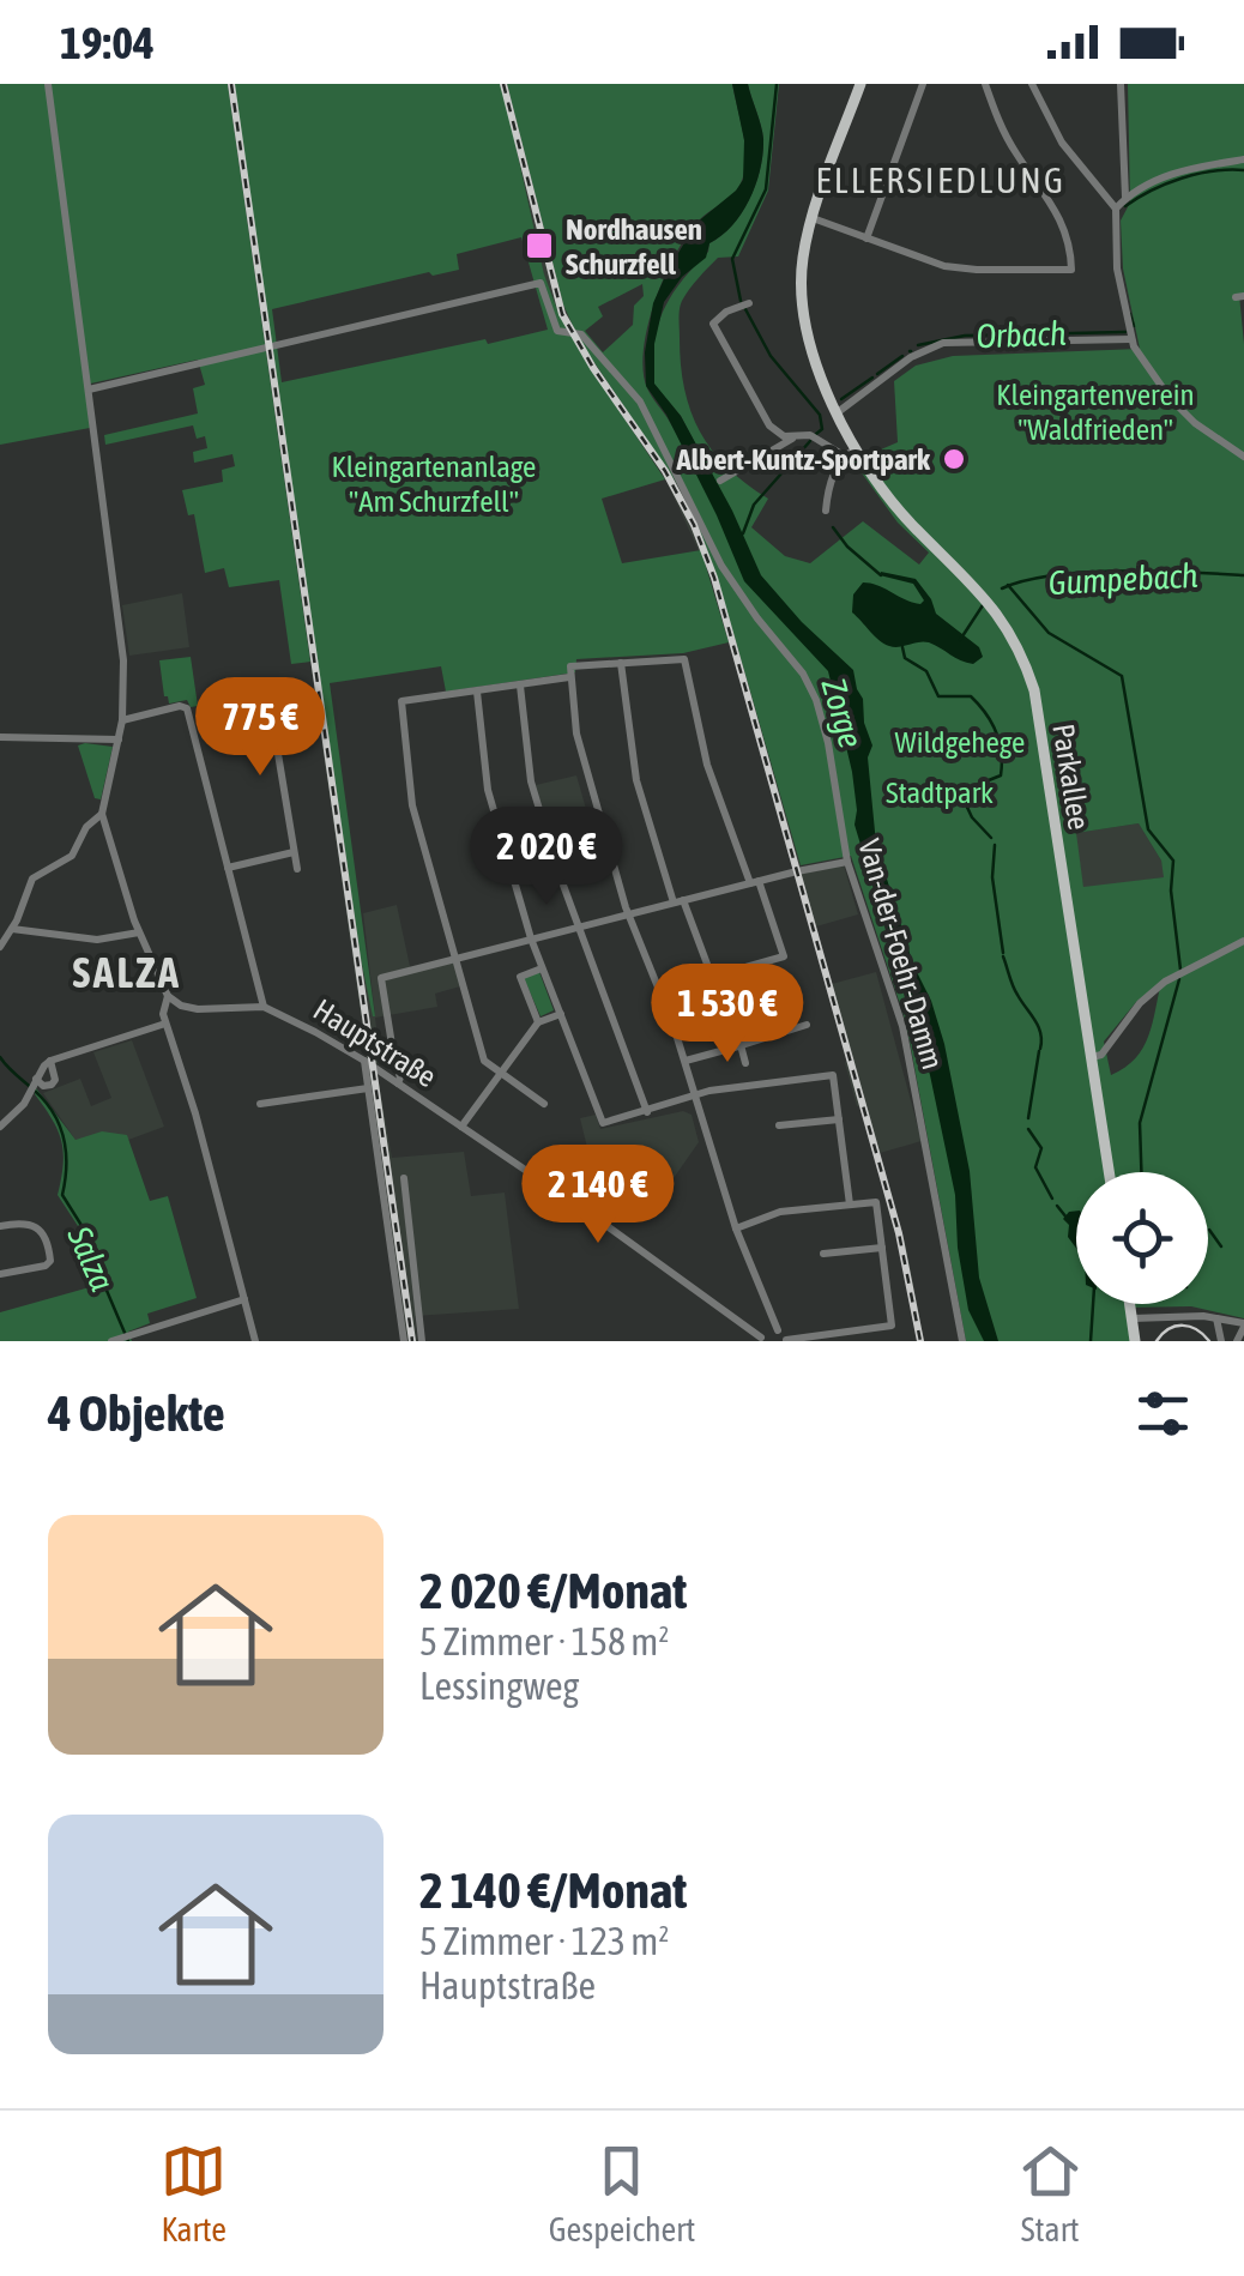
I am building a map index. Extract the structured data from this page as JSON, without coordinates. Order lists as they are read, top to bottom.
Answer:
{
  "streets": {
    "main road": ["Parkallee"],
    "street": ["Van-der-Foehr-Damm", "Hauptstraße"]
  },
  "districts": ["ELLERSIEDLUNG", "SALZA"],
  "water": [
    "Orbach",
    "Gumpebach",
    "Zorge",
    "Salza"
  ],
  "parks": [
    "Kleingartenverein \"Waldfrieden\"",
    "Kleingartenanlage \"Am Schurzfell\"",
    "Wildgehege",
    "Stadtpark"
  ],
  "places": {
    "transit": ["Nordhausen Schurzfell"],
    "other": ["Albert-Kuntz-Sportpark"]
  },
  "page": {
    "status": "19:04",
    "price": [
      "775 €",
      "2 020 €",
      "1 530 €",
      "2 140 €"
    ],
    "heading": "4 Objekte",
    "list": [
      {
        "name": "2 020 €/Monat",
        "note": "5 Zimmer · 158 m² · Lessingweg"
      },
      {
        "name": "2 140 €/Monat",
        "note": "5 Zimmer · 123 m² · Hauptstraße"
      }
    ],
    "tabs": ["Karte", "Gespeichert", "Start"]
  }
}
